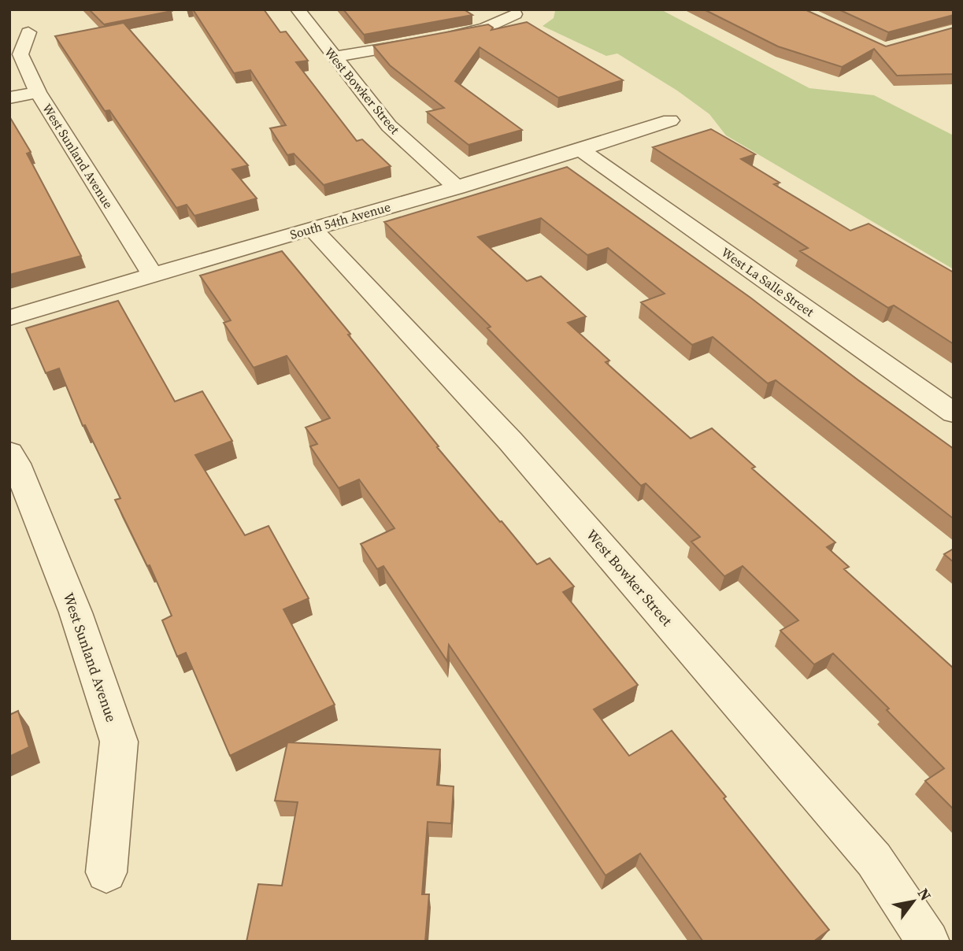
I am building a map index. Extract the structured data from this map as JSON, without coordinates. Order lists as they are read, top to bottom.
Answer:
{
  "streets": {
    "street": [
      "West Bowker Street",
      "West Sunland Avenue",
      "South 54th Avenue",
      "West La Salle Street"
    ]
  },
  "crossings": [
    ["West Bowker Street", "South 54th Avenue"],
    ["West Sunland Avenue", "South 54th Avenue"],
    ["South 54th Avenue", "West La Salle Street"]
  ],
  "north": "top right"
}
